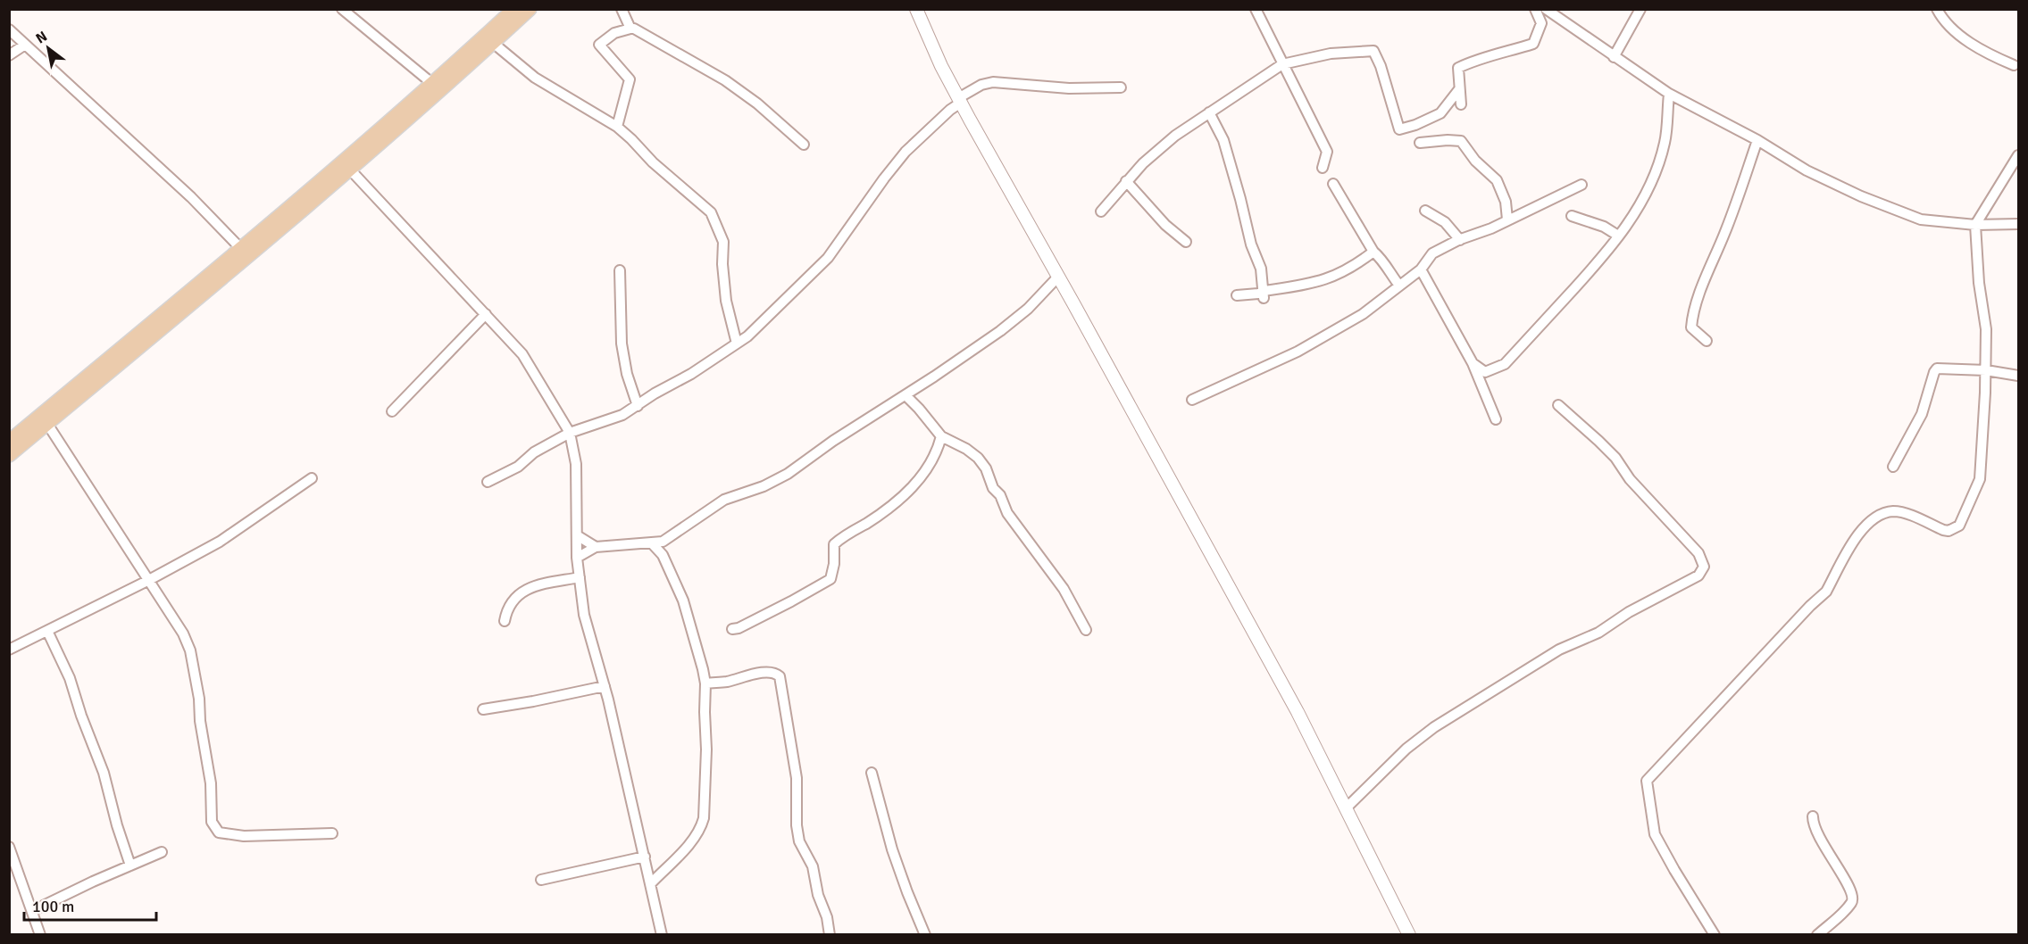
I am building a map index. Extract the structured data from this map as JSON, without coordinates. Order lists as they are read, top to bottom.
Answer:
{
  "scale_bar": "100 m",
  "north": "top left"
}
